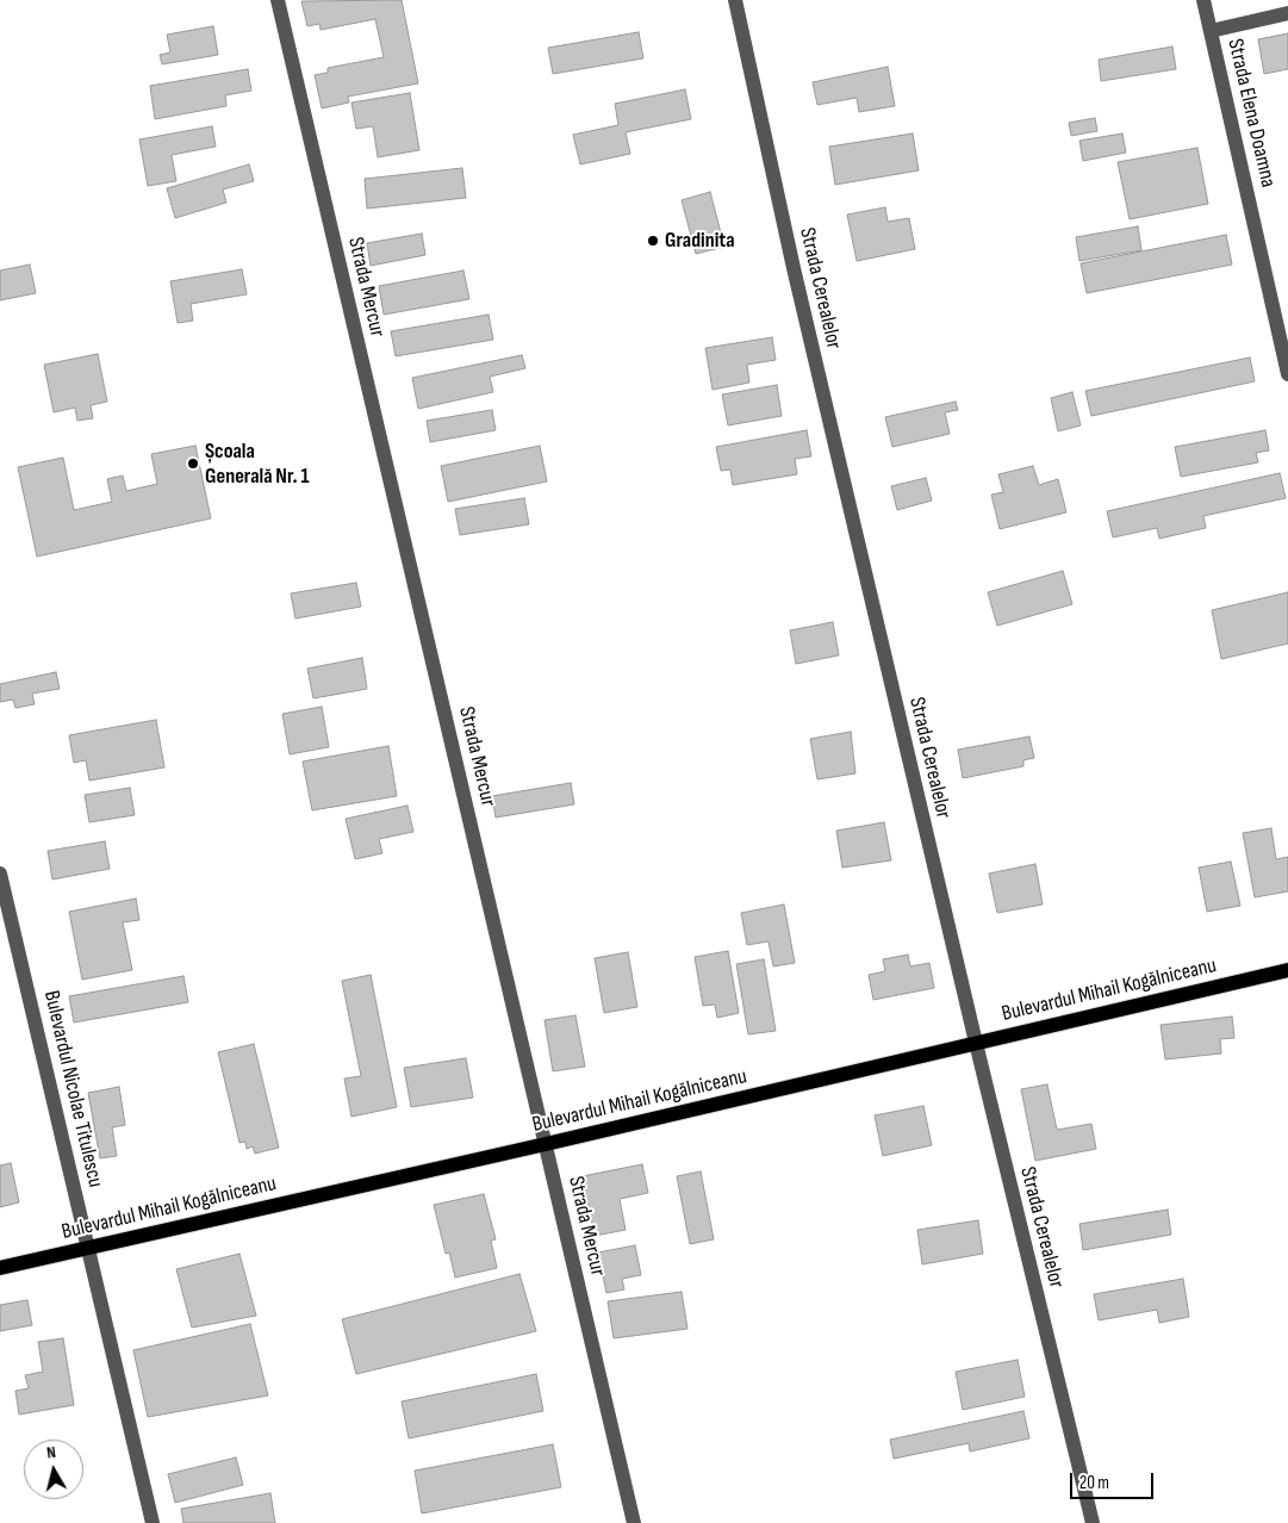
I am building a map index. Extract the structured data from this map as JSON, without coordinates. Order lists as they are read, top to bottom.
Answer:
{
  "streets": {
    "main road": ["Bulevardul Mihail Kogălniceanu"],
    "street": [
      "Strada Elena Doamna",
      "Strada Mercur",
      "Strada Cerealelor",
      "Bulevardul Nicolae Titulescu"
    ]
  },
  "crossings": [
    ["Strada Mercur", "Bulevardul Mihail Kogălniceanu"],
    ["Strada Cerealelor", "Bulevardul Mihail Kogălniceanu"],
    ["Bulevardul Mihail Kogălniceanu", "Bulevardul Nicolae Titulescu"]
  ],
  "places": ["Gradinita", "Școala Generală Nr. 1"],
  "scale_bar": "20 m",
  "north": "top"
}
